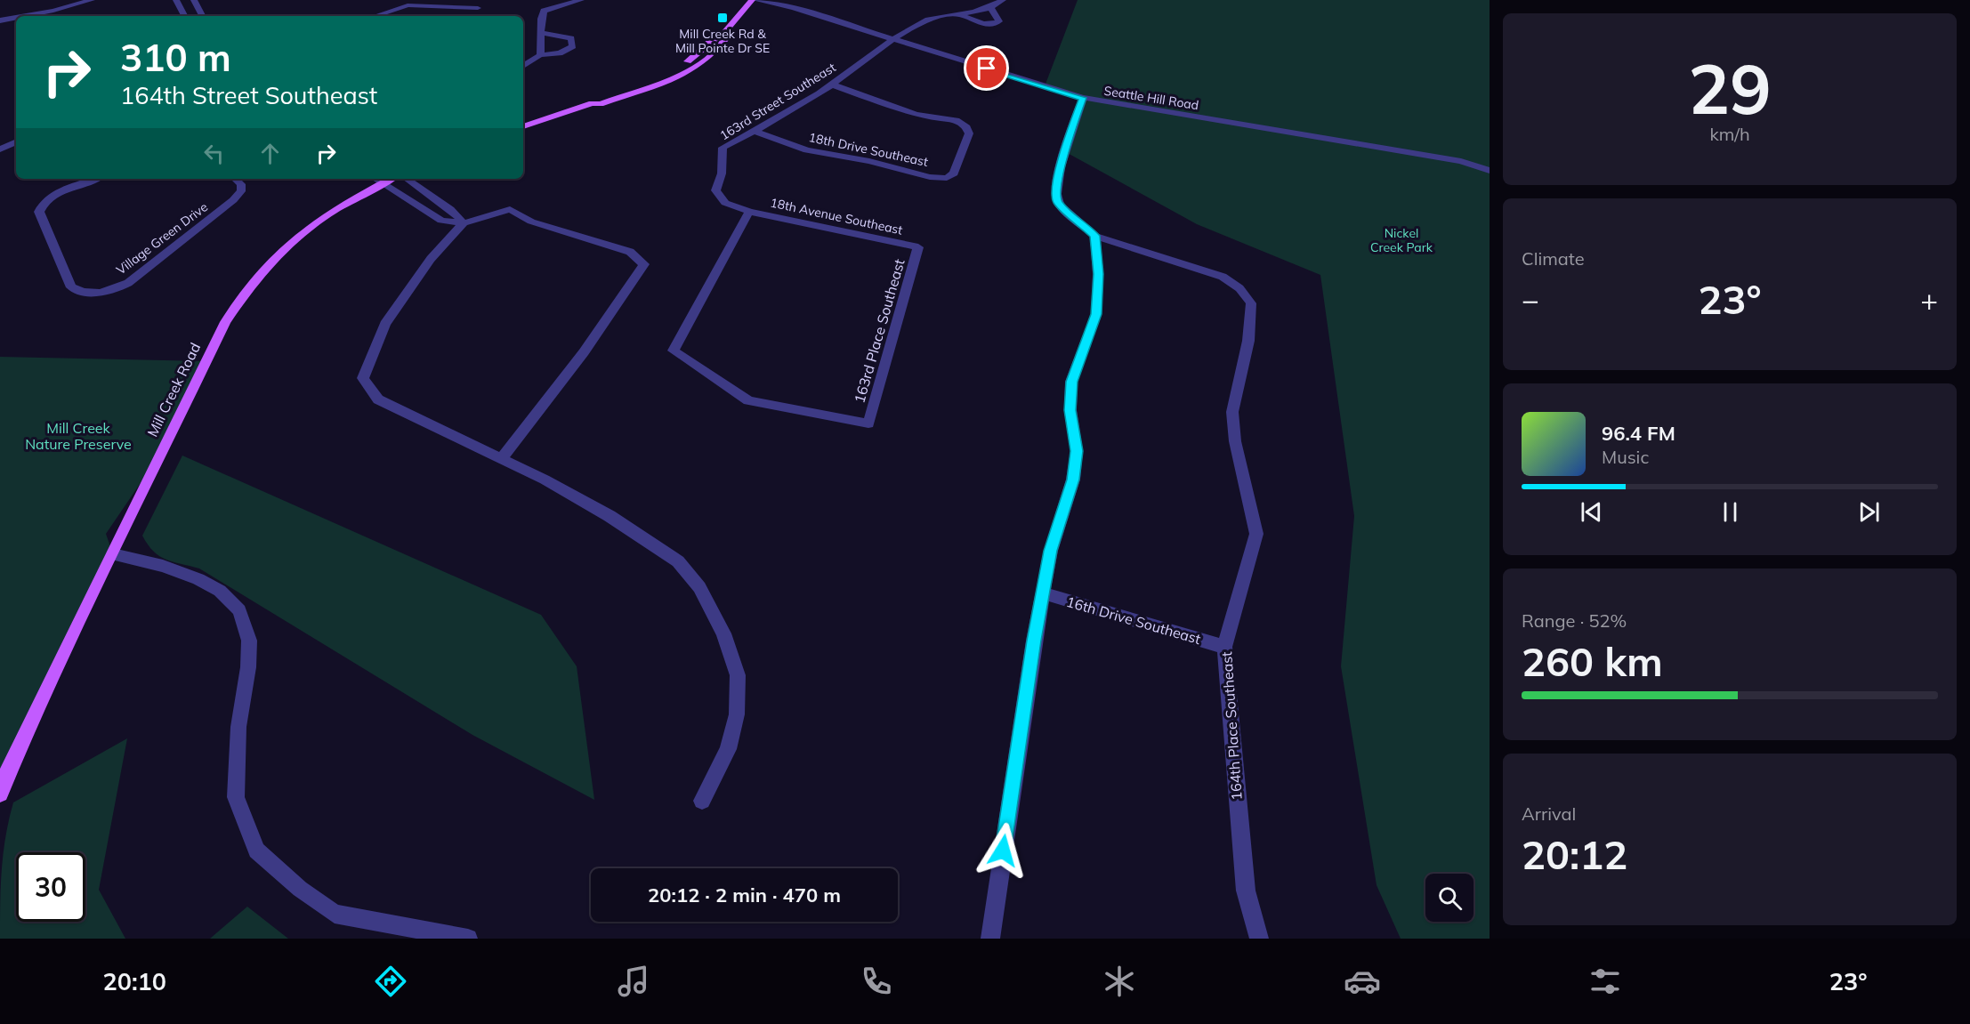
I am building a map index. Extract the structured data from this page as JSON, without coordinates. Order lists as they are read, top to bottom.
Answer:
{
  "streets": {
    "main road": ["Mill Creek Road"],
    "street": [
      "Seattle Hill Road",
      "163rd Street Southeast",
      "18th Drive Southeast",
      "18th Avenue Southeast",
      "Village Green Drive",
      "163rd Place Southeast",
      "16th Drive Southeast",
      "164th Place Southeast"
    ]
  },
  "crossings": [
    ["Seattle Hill Road", "163rd Street Southeast"],
    ["163rd Street Southeast", "18th Drive Southeast"],
    ["163rd Street Southeast", "18th Avenue Southeast"],
    ["163rd Street Southeast", "163rd Place Southeast"],
    ["18th Avenue Southeast", "163rd Place Southeast"],
    ["16th Drive Southeast", "164th Place Southeast"]
  ],
  "parks": ["Nickel Creek Park", "Mill Creek Nature Preserve"],
  "places": {
    "transit": ["Mill Creek Rd & Mill Pointe Dr SE"]
  },
  "page": {
    "tile": [
      ["29", "km/h"],
      "Climate",
      ["Range · 52%", "260 km"],
      ["Arrival", "20:12"]
    ],
    "turn": ["310 m", "164th Street Southeast"],
    "heat": ["−", "23°", "+"],
    "song": ["96.4 FM", "Music"],
    "limit": "30",
    "trip": "20:12 · 2 min · 470 m",
    "tabs": ["20:10", "23°"]
  }
}
